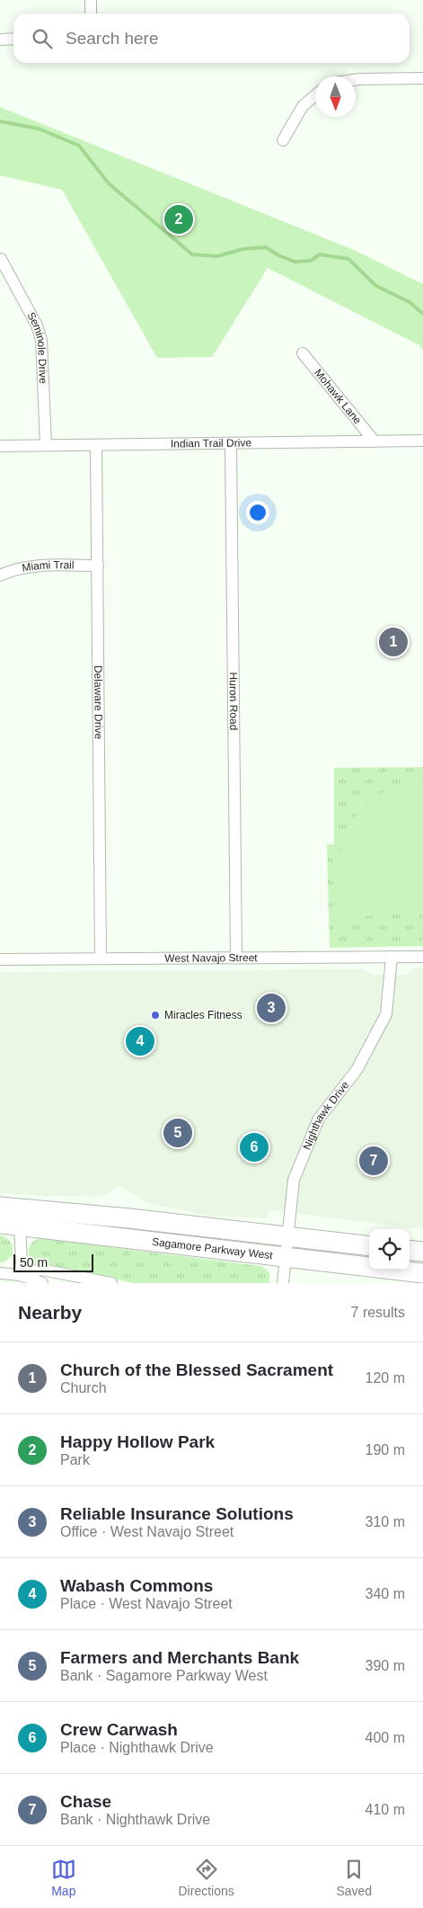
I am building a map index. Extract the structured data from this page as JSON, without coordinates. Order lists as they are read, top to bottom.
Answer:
{
  "streets": {
    "highway": ["Sagamore Parkway West"],
    "street": [
      "Seminole Drive",
      "Mohawk Lane",
      "Indian Trail Drive",
      "Miami Trail",
      "Huron Road",
      "Delaware Drive",
      "West Navajo Street",
      "Nighthawk Drive"
    ]
  },
  "crossings": [
    ["Seminole Drive", "Indian Trail Drive"],
    ["Mohawk Lane", "Indian Trail Drive"],
    ["Indian Trail Drive", "Huron Road"],
    ["Indian Trail Drive", "Delaware Drive"],
    ["Miami Trail", "Delaware Drive"],
    ["Huron Road", "West Navajo Street"],
    ["Delaware Drive", "West Navajo Street"],
    ["West Navajo Street", "Nighthawk Drive"],
    ["Nighthawk Drive", "Sagamore Parkway West"]
  ],
  "places": ["Miracles Fitness"],
  "scale_bar": "50 m",
  "north": "bottom",
  "page": {
    "search": "Search here",
    "pins": [
      "2",
      "1",
      "3",
      "4",
      "5",
      "6",
      "7"
    ],
    "scale": "50 m",
    "heading": ["Nearby", "7 results"],
    "list": [
      {
        "mark": "1",
        "name": "Church of the Blessed Sacrament",
        "note": "Church",
        "value": "120 m"
      },
      {
        "mark": "2",
        "name": "Happy Hollow Park",
        "note": "Park",
        "value": "190 m"
      },
      {
        "mark": "3",
        "name": "Reliable Insurance Solutions",
        "note": "Office · West Navajo Street",
        "value": "310 m"
      },
      {
        "mark": "4",
        "name": "Wabash Commons",
        "note": "Place · West Navajo Street",
        "value": "340 m"
      },
      {
        "mark": "5",
        "name": "Farmers and Merchants Bank",
        "note": "Bank · Sagamore Parkway West",
        "value": "390 m"
      },
      {
        "mark": "6",
        "name": "Crew Carwash",
        "note": "Place · Nighthawk Drive",
        "value": "400 m"
      },
      {
        "mark": "7",
        "name": "Chase",
        "note": "Bank · Nighthawk Drive",
        "value": "410 m"
      }
    ],
    "nav": ["Map", "Directions", "Saved"]
  }
}
